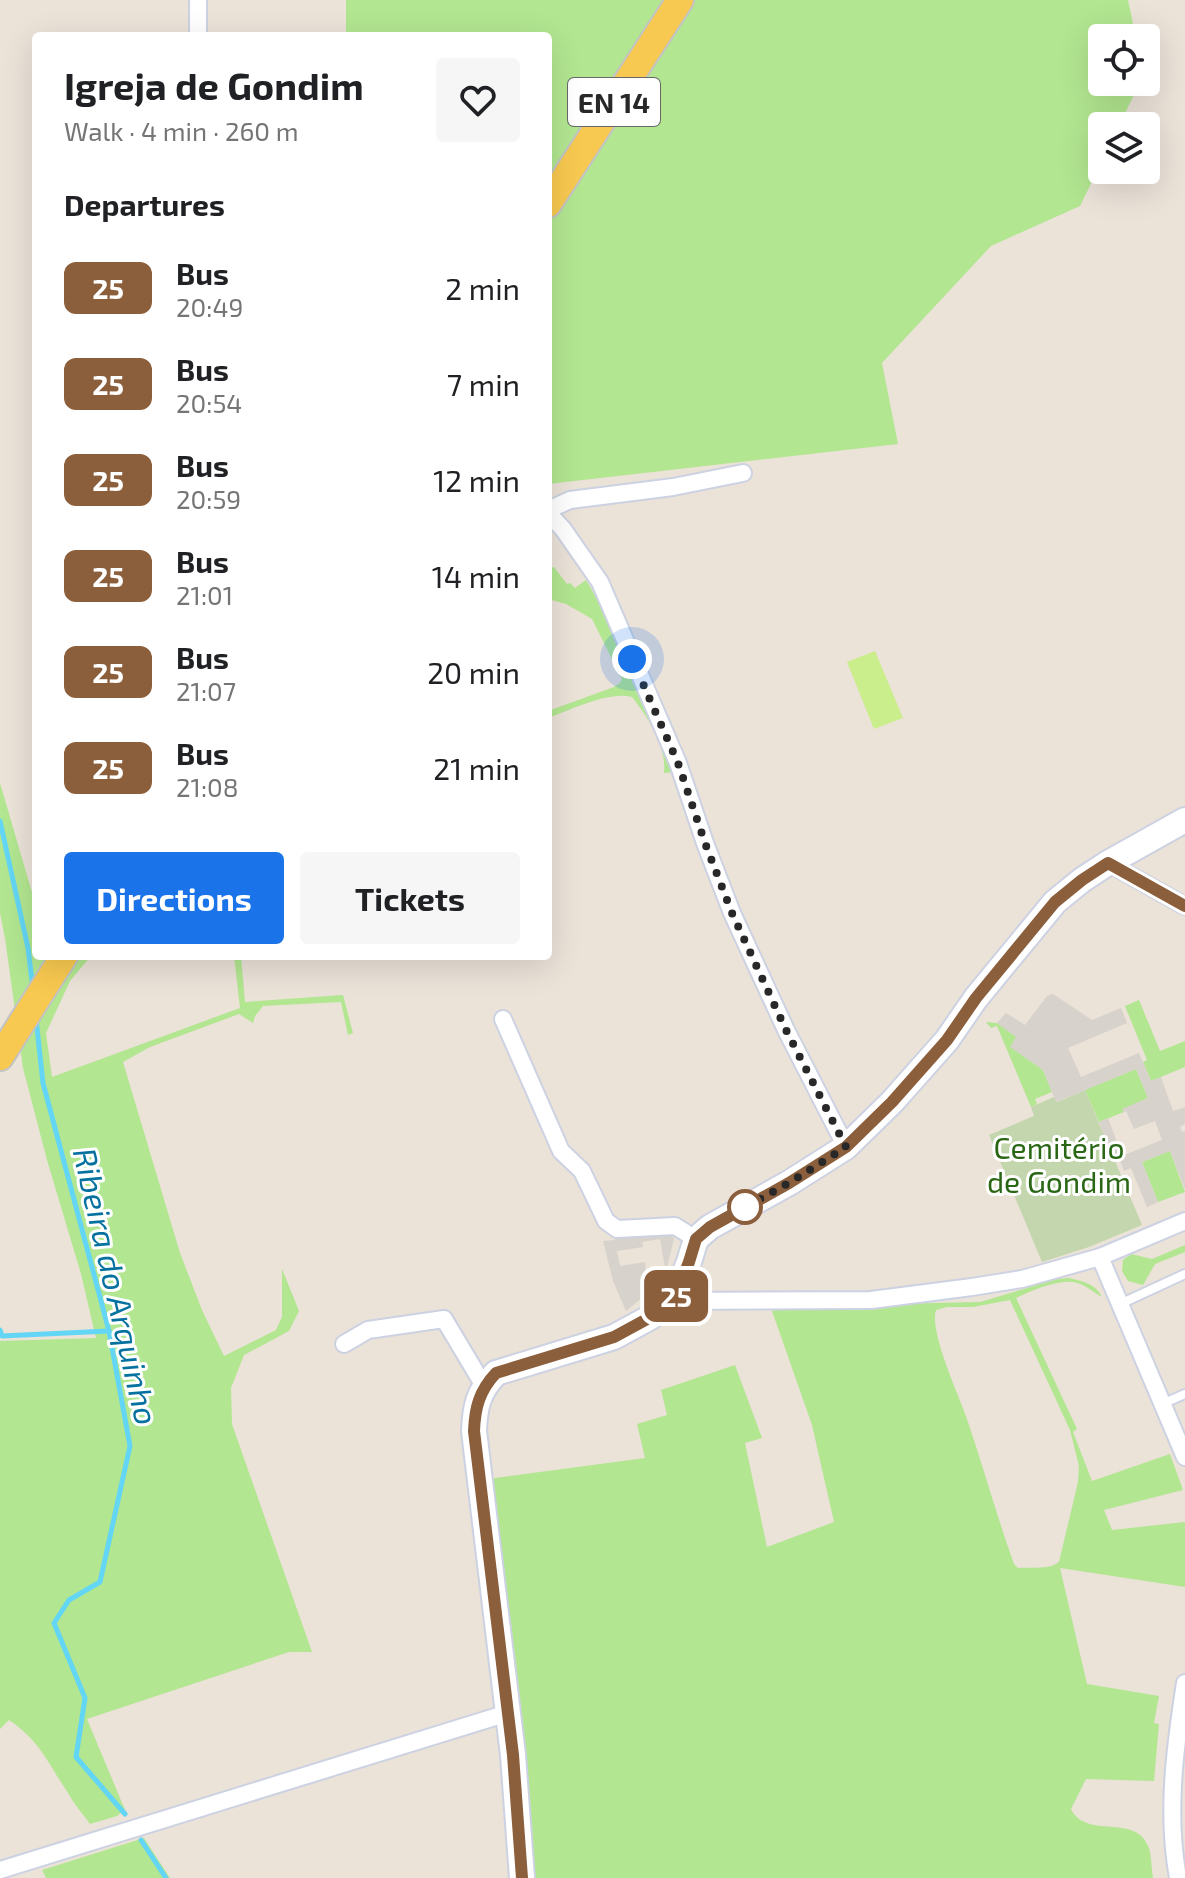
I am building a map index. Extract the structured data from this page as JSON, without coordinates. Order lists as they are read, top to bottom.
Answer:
{
  "streets": {
    "main road": ["EN 14"]
  },
  "water": ["Ribeira do Arquinho"],
  "parks": ["Cemitério de Gondim"],
  "lines": ["bus line 25"],
  "page": {
    "on_map": "25",
    "heading": [
      ["Igreja de Gondim", "Walk · 4 min · 260 m"],
      "Departures"
    ],
    "list": [
      {
        "mark": "25",
        "name": "Bus",
        "note": "20:49",
        "value": "2 min"
      },
      {
        "mark": "25",
        "name": "Bus",
        "note": "20:54",
        "value": "7 min"
      },
      {
        "mark": "25",
        "name": "Bus",
        "note": "20:59",
        "value": "12 min"
      },
      {
        "mark": "25",
        "name": "Bus",
        "note": "21:01",
        "value": "14 min"
      },
      {
        "mark": "25",
        "name": "Bus",
        "note": "21:07",
        "value": "20 min"
      },
      {
        "mark": "25",
        "name": "Bus",
        "note": "21:08",
        "value": "21 min"
      }
    ],
    "buttons": ["Directions", "Tickets"]
  }
}
